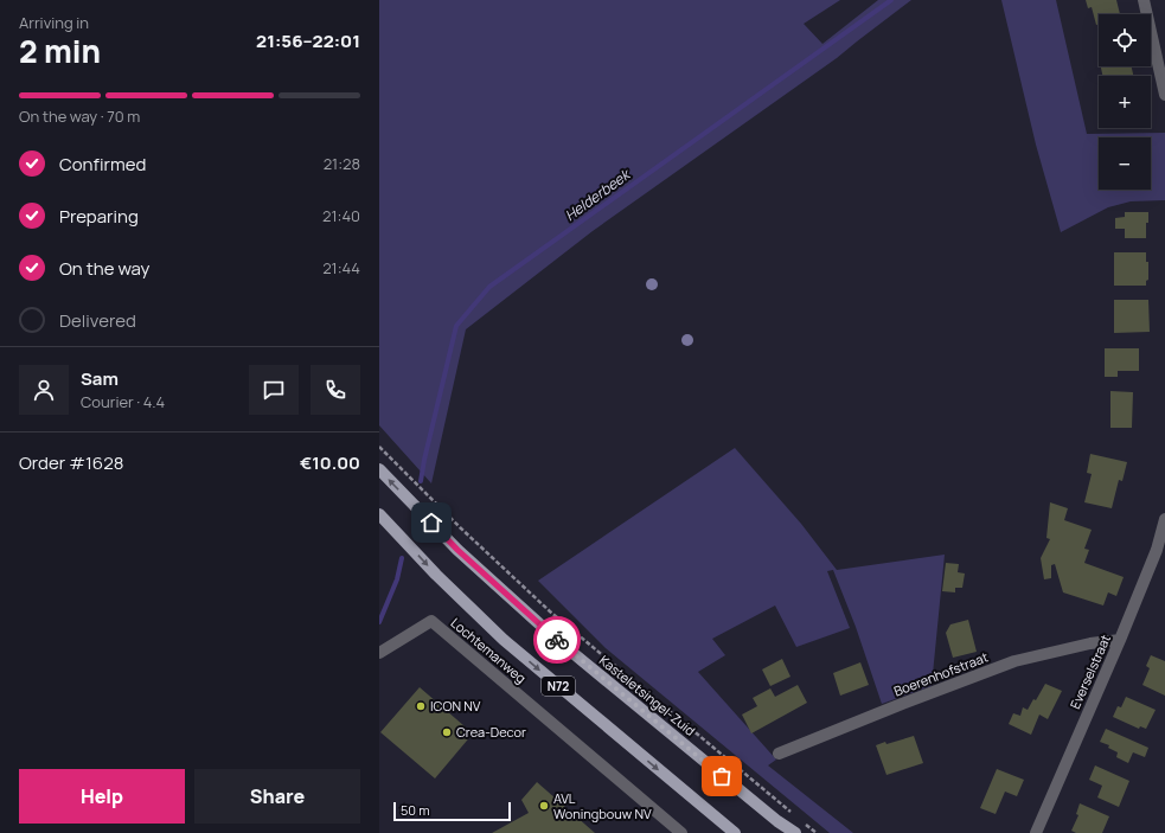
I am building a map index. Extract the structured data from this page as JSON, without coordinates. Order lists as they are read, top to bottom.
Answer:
{
  "streets": {
    "main road": ["N72", "Kasteletsingel-Zuid"],
    "street": ["Lochtemanweg", "Everselstraat", "Boerenhofstraat"]
  },
  "crossings": [
    ["Everselstraat", "Boerenhofstraat"]
  ],
  "water": ["Helderbeek"],
  "places": ["ICON NV", "Crea-Decor", "AVL Woningbouw NV"],
  "scale_bar": "50 m",
  "page": {
    "heading": ["2 min", "Arriving in", "21:56–22:01"],
    "panel": [
      "Sam",
      "Courier · 4.4",
      "Order #1628",
      "€10.00"
    ],
    "map_buttons": ["+", "−"],
    "bar": "On the way · 70 m",
    "list": [
      ["Confirmed", "21:28"],
      ["Preparing", "21:40"],
      ["On the way", "21:44"],
      "Delivered"
    ],
    "buttons": ["Help", "Share"],
    "scale": "50 m"
  }
}
